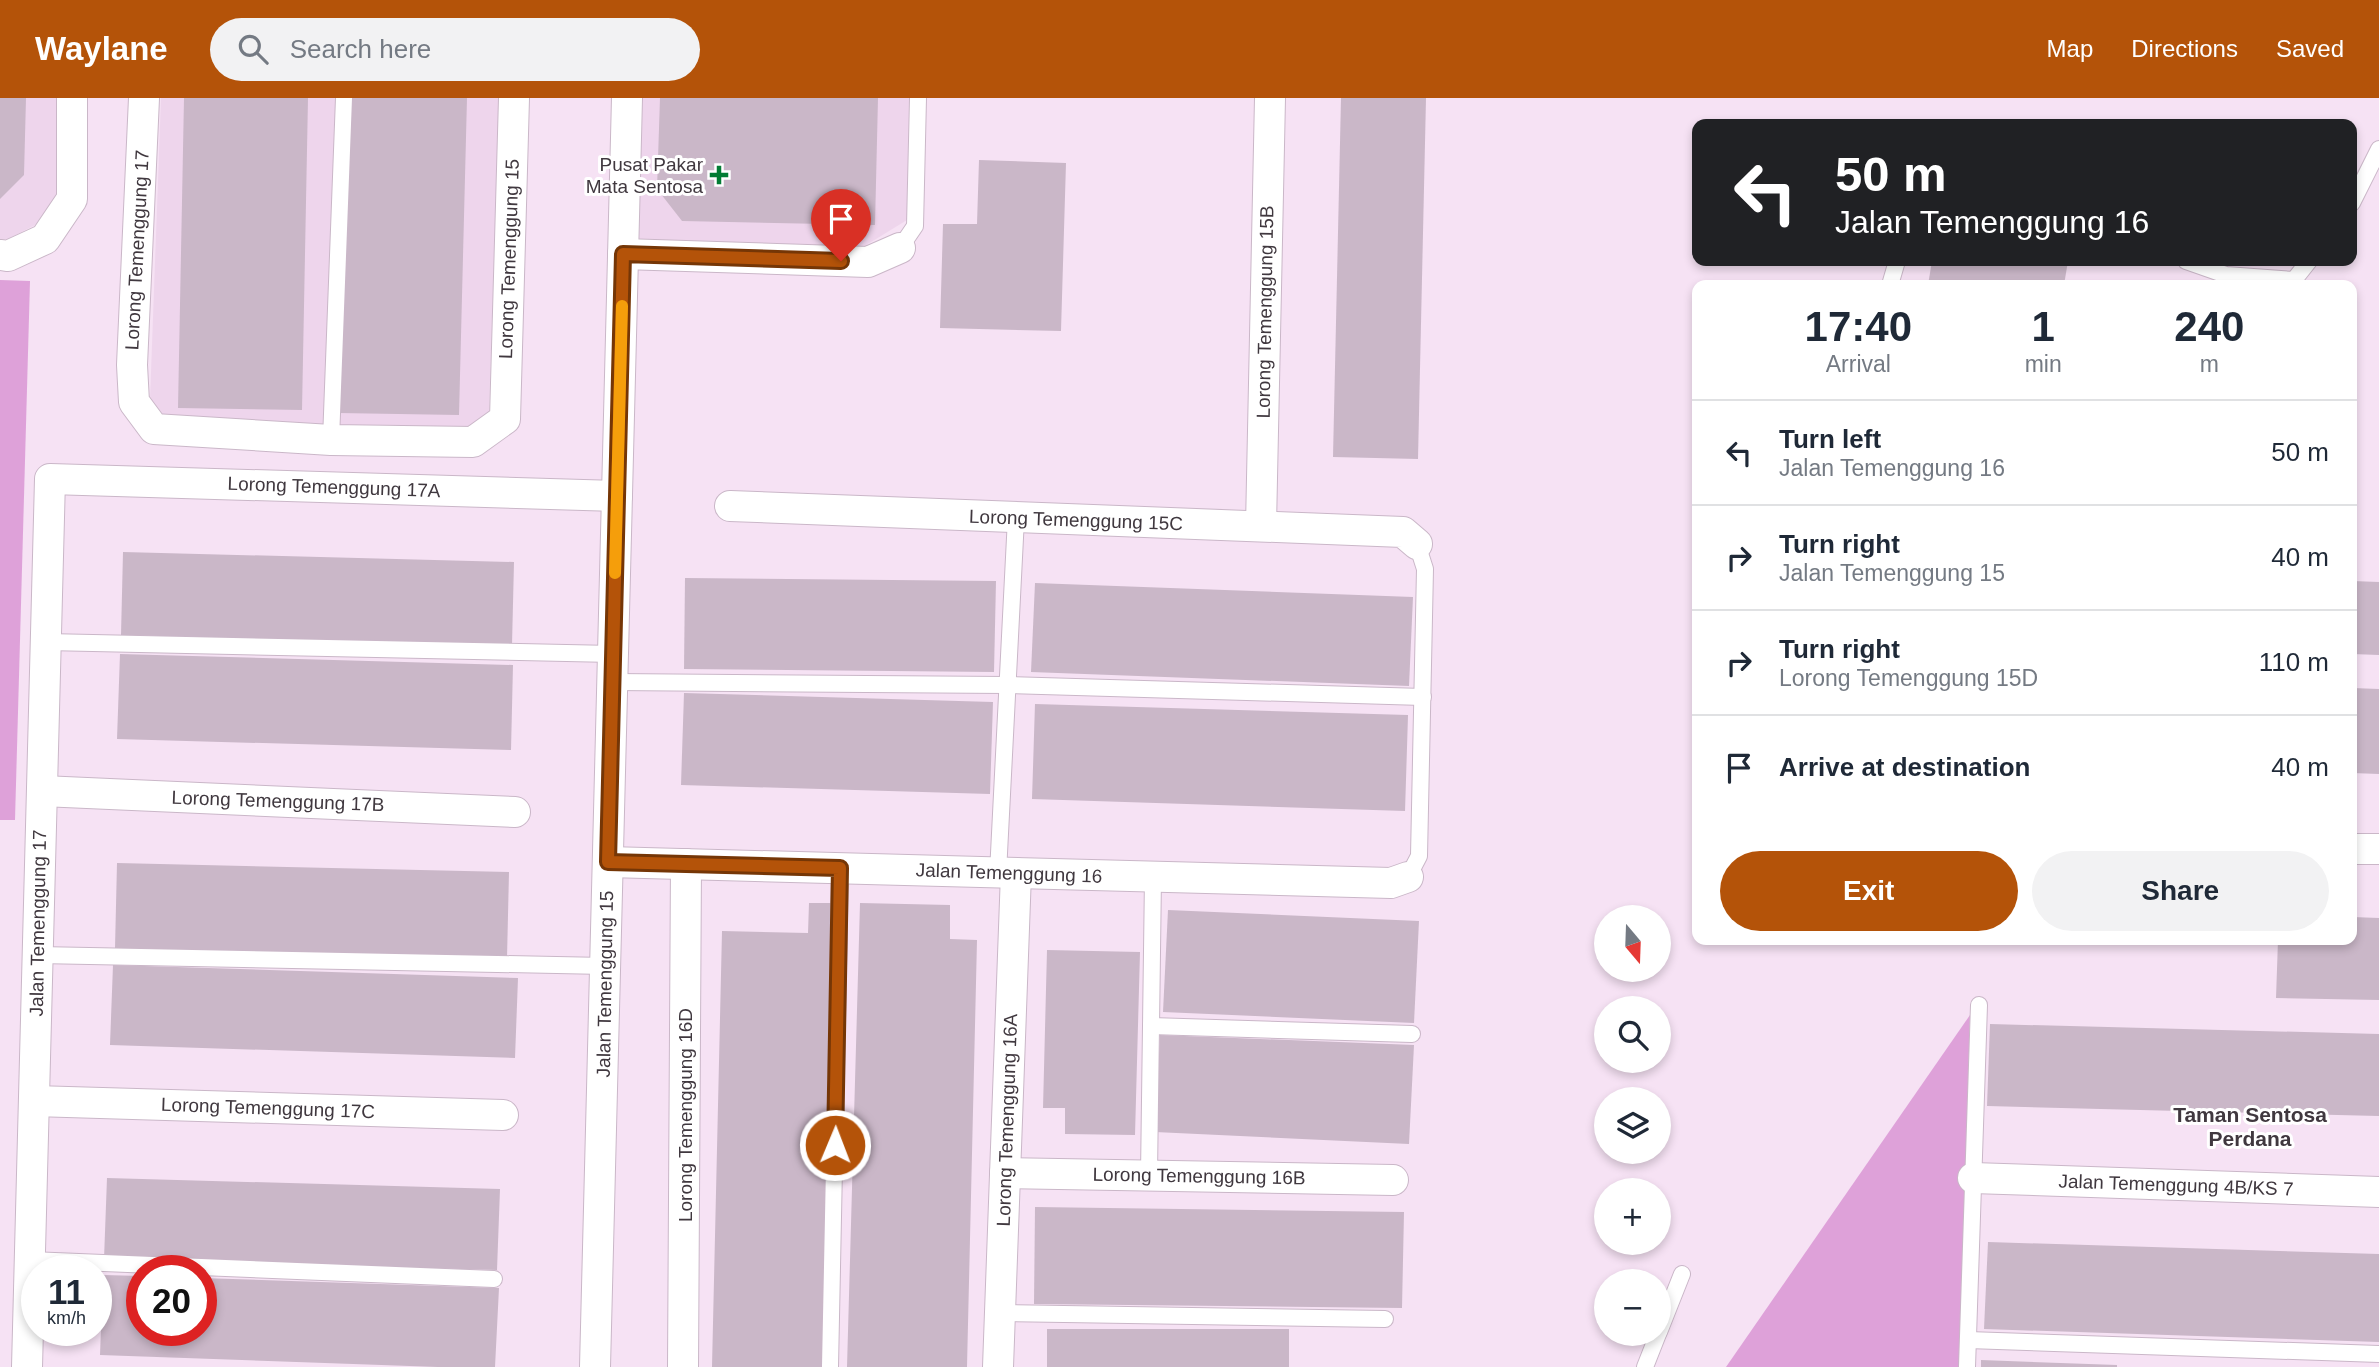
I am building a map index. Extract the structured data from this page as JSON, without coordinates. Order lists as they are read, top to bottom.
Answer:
{
  "streets": {
    "street": [
      "Lorong Temenggung 17",
      "Lorong Temenggung 15",
      "Lorong Temenggung 15B",
      "Lorong Temenggung 17A",
      "Lorong Temenggung 15C",
      "Lorong Temenggung 17B",
      "Jalan Temenggung 16",
      "Jalan Temenggung 17",
      "Jalan Temenggung 15",
      "Lorong Temenggung 17C",
      "Lorong Temenggung 16D",
      "Lorong Temenggung 16A",
      "Lorong Temenggung 16B",
      "Jalan Temenggung 4B/KS 7"
    ]
  },
  "crossings": [
    ["Lorong Temenggung 17", "Lorong Temenggung 15"],
    ["Lorong Temenggung 15B", "Lorong Temenggung 15C"],
    ["Lorong Temenggung 17A", "Jalan Temenggung 17"],
    ["Lorong Temenggung 17A", "Jalan Temenggung 15"],
    ["Lorong Temenggung 17B", "Jalan Temenggung 17"],
    ["Jalan Temenggung 16", "Jalan Temenggung 15"],
    ["Jalan Temenggung 16", "Lorong Temenggung 16D"],
    ["Jalan Temenggung 16", "Lorong Temenggung 16A"],
    ["Jalan Temenggung 17", "Lorong Temenggung 17C"],
    ["Lorong Temenggung 16A", "Lorong Temenggung 16B"]
  ],
  "districts": ["Taman Sentosa Perdana"],
  "places": {
    "health": ["Pusat Pakar Mata Sentosa"]
  },
  "north": "bottom",
  "page": {
    "header": "Waylane",
    "search": "Search here",
    "nav": ["Map", "Directions", "Saved"],
    "turn": ["50 m", "Jalan Temenggung 16"],
    "eta": [
      "17:40",
      "Arrival",
      "1",
      "min",
      "240",
      "m"
    ],
    "list": [
      {
        "name": "Turn left",
        "note": "Jalan Temenggung 16",
        "value": "50 m"
      },
      {
        "name": "Turn right",
        "note": "Jalan Temenggung 15",
        "value": "40 m"
      },
      {
        "name": "Turn right",
        "note": "Lorong Temenggung 15D",
        "value": "110 m"
      },
      {
        "name": "Arrive at destination",
        "value": "40 m"
      }
    ],
    "buttons": ["Exit", "Share"],
    "map_buttons": ["+", "−"],
    "speed": "11 km/h",
    "limit": "20"
  }
}
